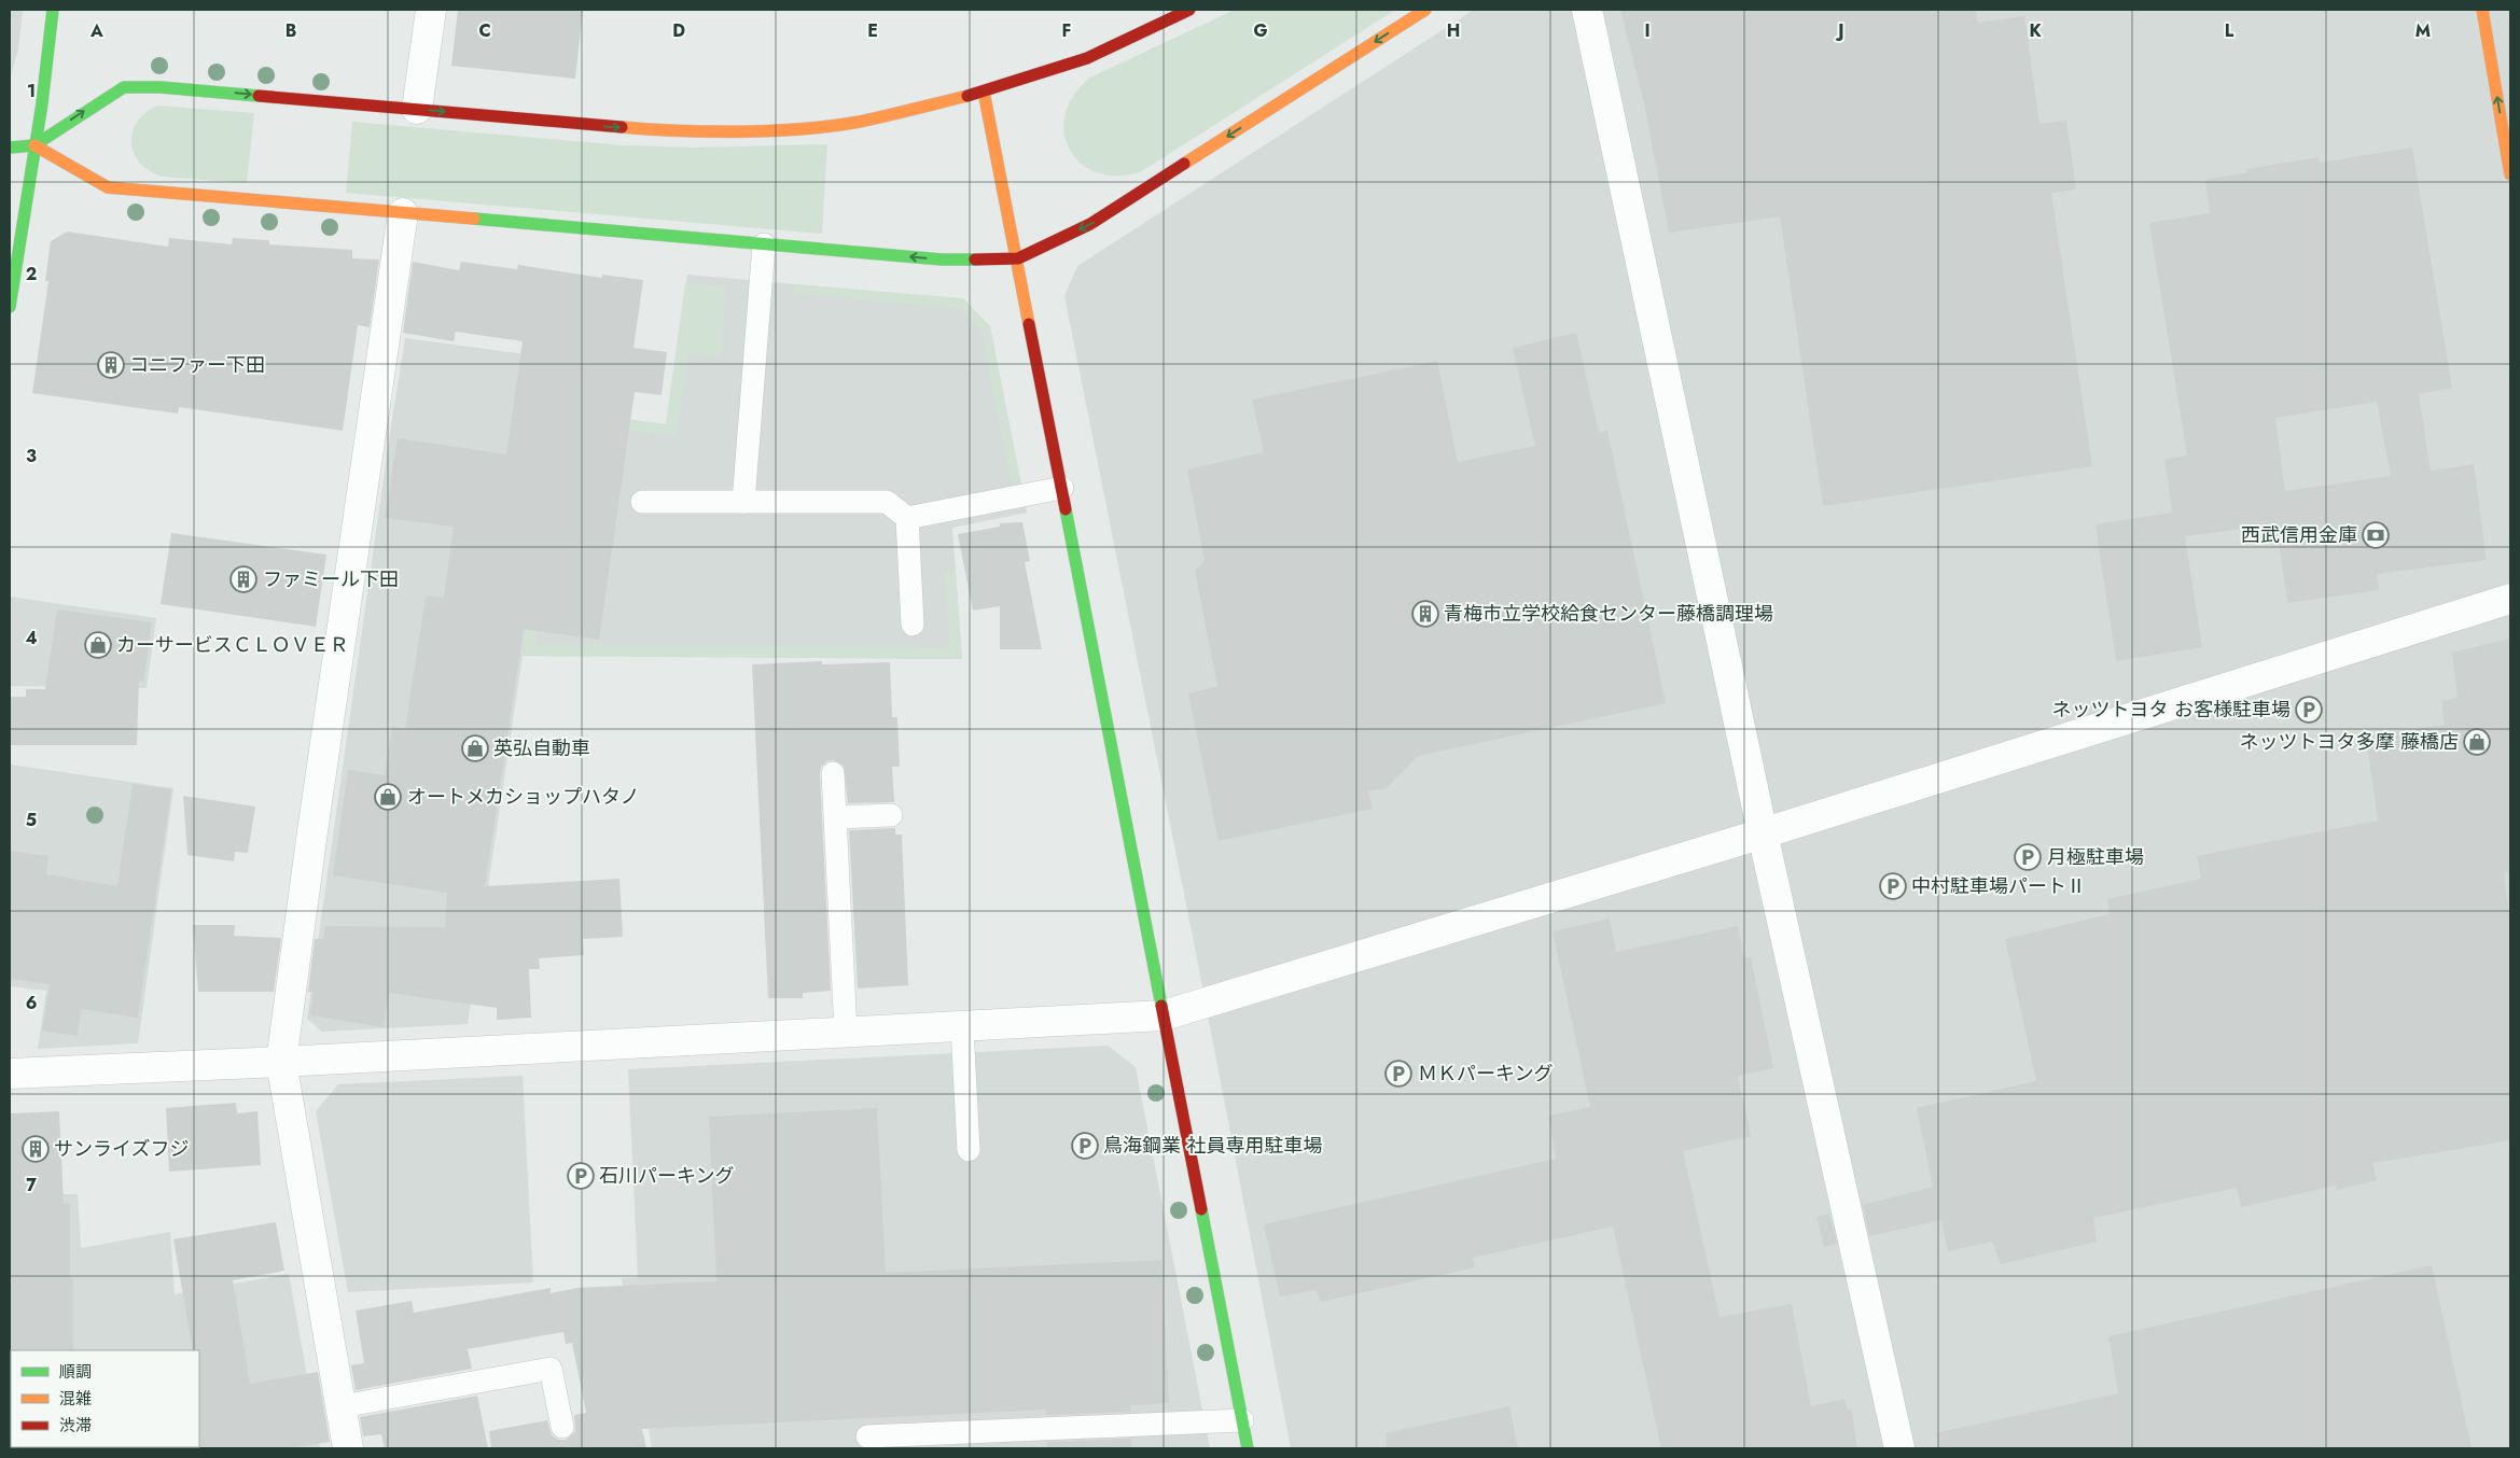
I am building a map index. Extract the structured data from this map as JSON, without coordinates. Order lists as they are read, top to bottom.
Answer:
{
  "places": {
    "building": [
      "コニファー下田",
      "ファミール下田",
      "青梅市立学校給食センター藤橋調理場",
      "サンライズフジ"
    ],
    "bank": ["西武信用金庫"],
    "shop": [
      "カーサービスＣＬＯＶＥＲ",
      "ネッツトヨタ多摩 藤橋店",
      "英弘自動車",
      "オートメカショップハタノ"
    ],
    "parking": [
      "ネッツトヨタ お客様駐車場",
      "月極駐車場",
      "中村駐車場パートⅡ",
      "ＭＫパーキング",
      "鳥海鋼業 社員専用駐車場",
      "石川パーキング"
    ]
  },
  "legend": ["順調", "混雑", "渋滞"],
  "grid": {
    "columns": [
      "A",
      "B",
      "C",
      "D",
      "E",
      "F",
      "G",
      "H",
      "I",
      "J",
      "K",
      "L",
      "M"
    ],
    "rows": [
      "1",
      "2",
      "3",
      "4",
      "5",
      "6",
      "7"
    ]
  }
}
